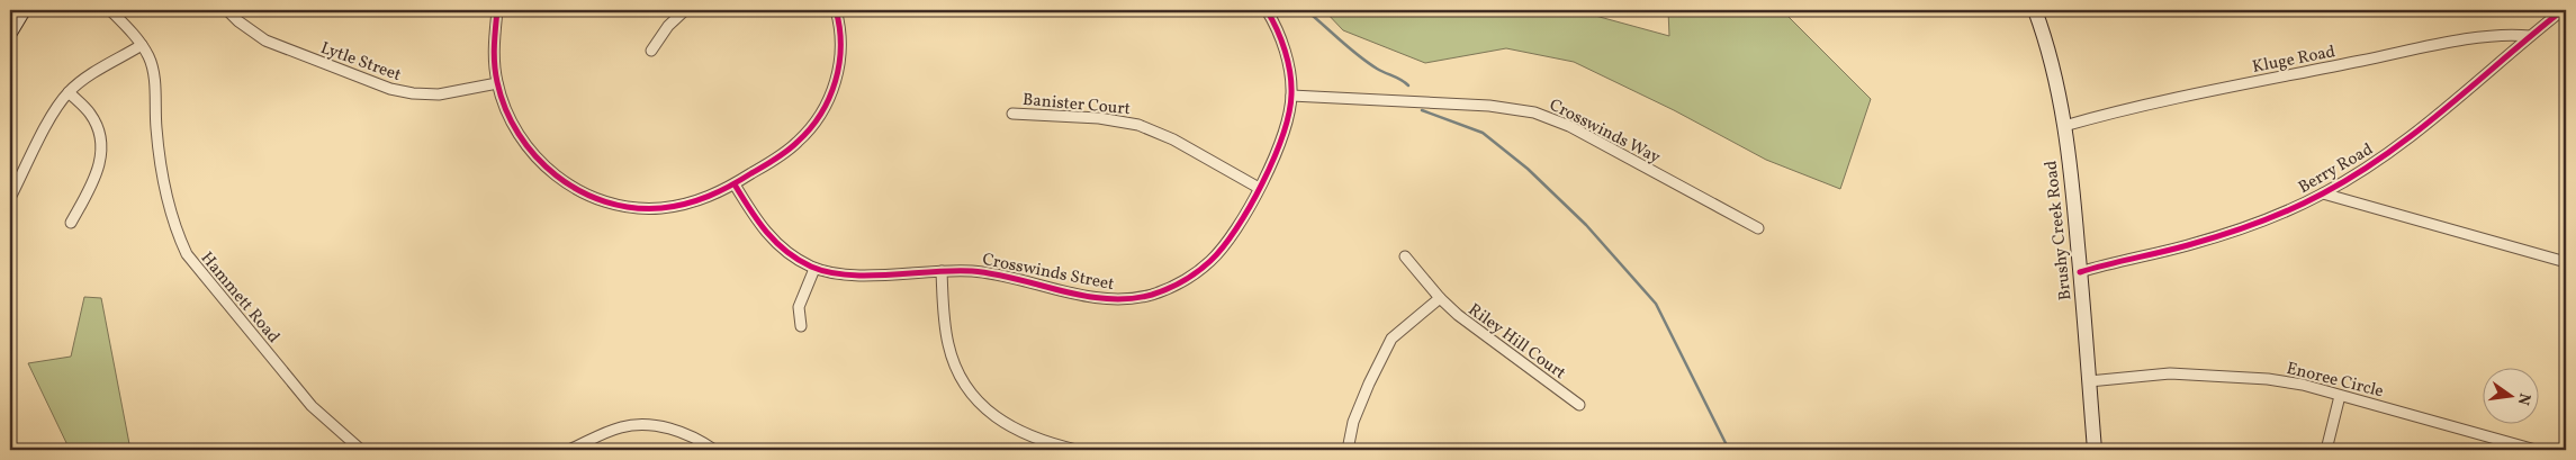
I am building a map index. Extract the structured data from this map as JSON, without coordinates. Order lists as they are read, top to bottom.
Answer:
{
  "streets": {
    "main road": ["Brushy Creek Road"],
    "street": [
      "Kluge Road",
      "Lytle Street",
      "Banister Court",
      "Crosswinds Way",
      "Berry Road",
      "Crosswinds Street",
      "Hammett Road",
      "Riley Hill Court",
      "Enoree Circle"
    ]
  },
  "crossings": [
    ["Kluge Road", "Berry Road"],
    ["Kluge Road", "Brushy Creek Road"],
    ["Banister Court", "Crosswinds Street"],
    ["Crosswinds Way", "Crosswinds Street"],
    ["Berry Road", "Brushy Creek Road"],
    ["Brushy Creek Road", "Enoree Circle"]
  ],
  "north": "right"
}
